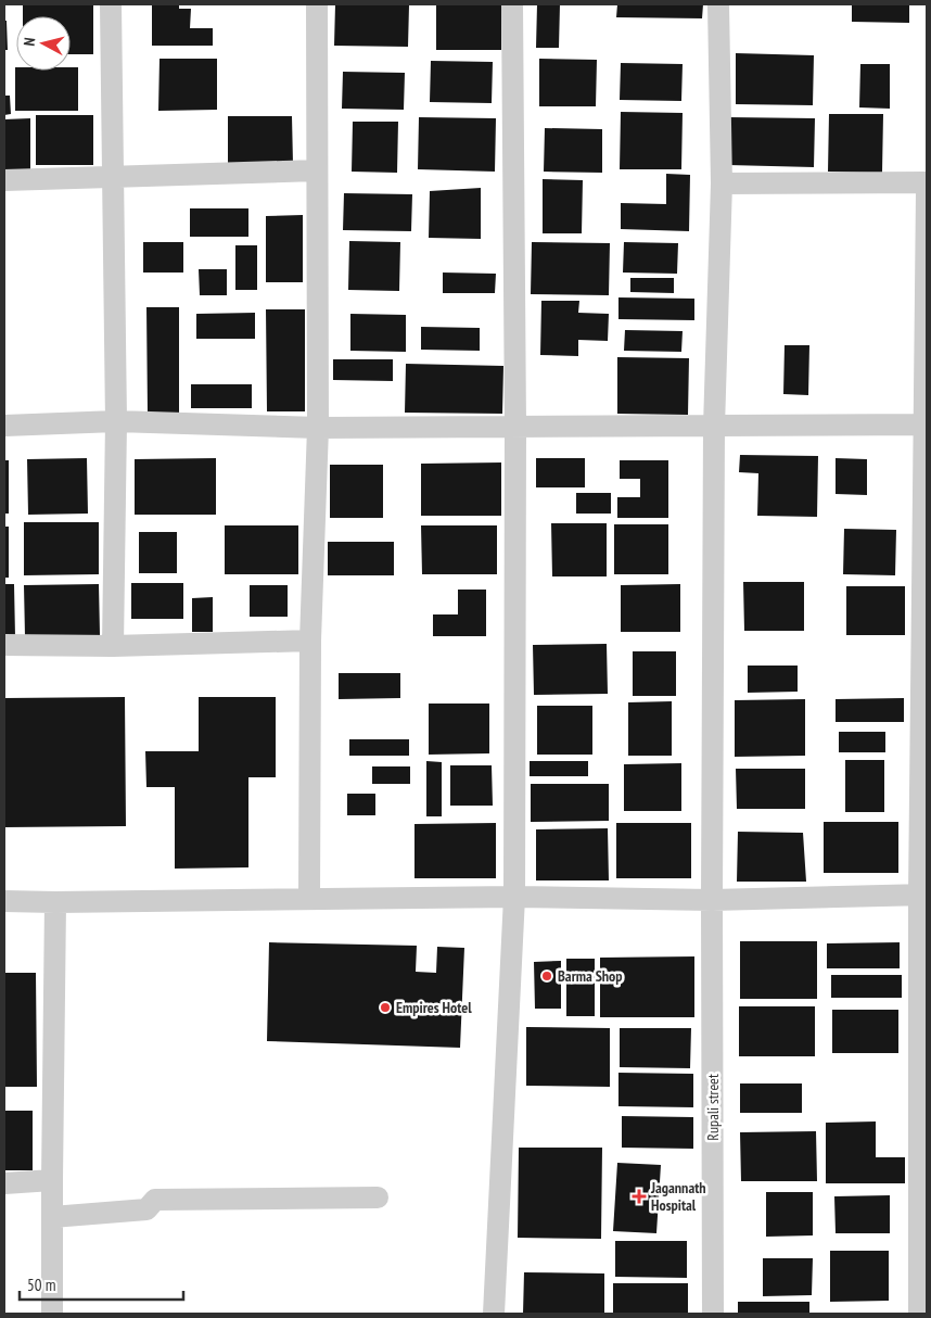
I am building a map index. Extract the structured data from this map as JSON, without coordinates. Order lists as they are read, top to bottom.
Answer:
{
  "streets": {
    "street": ["Rupali street"]
  },
  "places": {
    "other": ["Barma Shop", "Empires Hotel"],
    "health": ["Jagannath Hospital"]
  },
  "scale_bar": "50 m",
  "north": "left"
}
